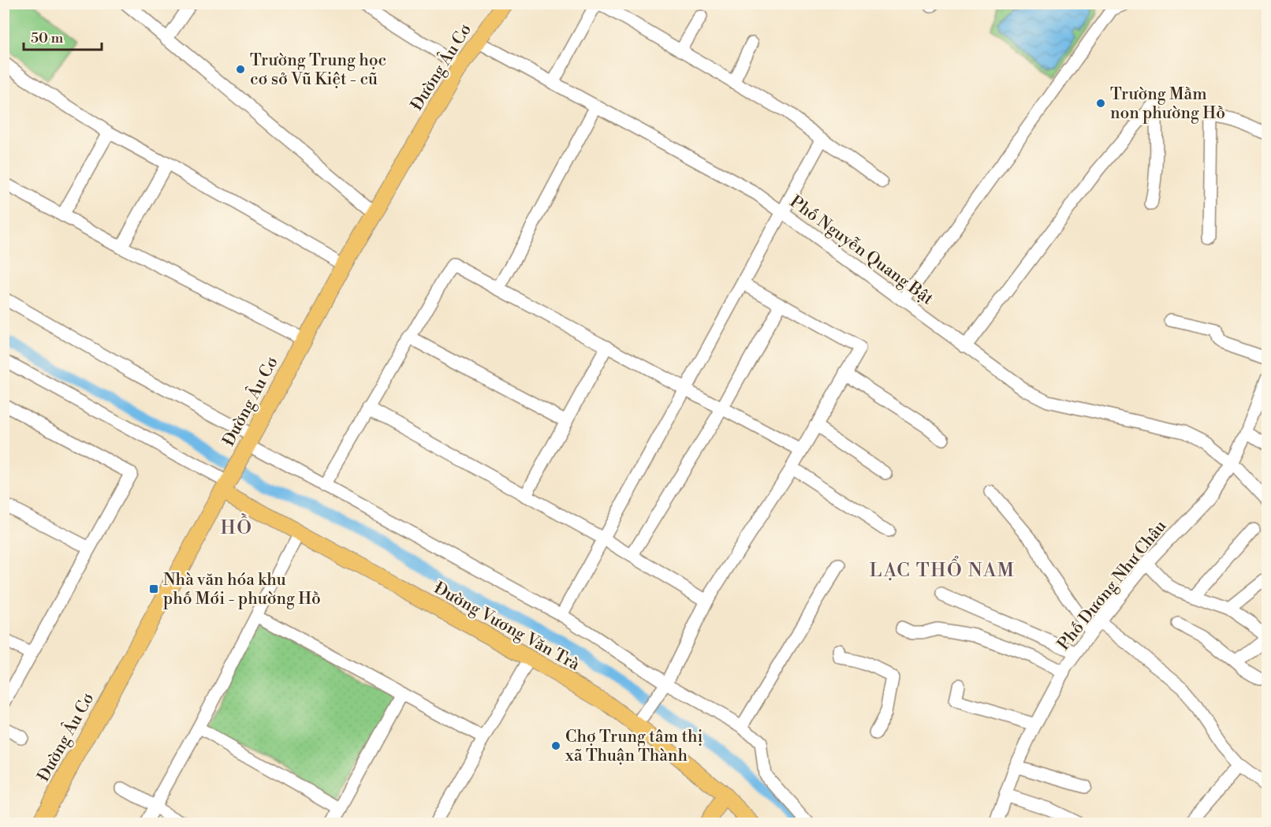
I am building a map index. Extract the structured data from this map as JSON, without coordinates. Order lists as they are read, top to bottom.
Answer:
{
  "streets": {
    "main road": ["Đường Âu Cơ", "Đường Vương Văn Trà"],
    "street": ["Phố Nguyễn Quang Bật", "Phố Dương Như Châu"]
  },
  "crossings": [
    ["Đường Âu Cơ", "Phố Nguyễn Quang Bật"],
    ["Đường Âu Cơ", "Đường Vương Văn Trà"],
    ["Phố Nguyễn Quang Bật", "Phố Dương Như Châu"]
  ],
  "districts": ["HỒ", "LẠC THỔ NAM"],
  "places": {
    "other": ["Trường Trung học cơ sở Vũ Kiệt - cũ", "Trường Mầm non phường Hồ", "Chợ Trung tâm thị xã Thuận Thành"],
    "transit": ["Nhà văn hóa khu phố Mới - phường Hồ"]
  },
  "scale_bar": "50 m"
}
